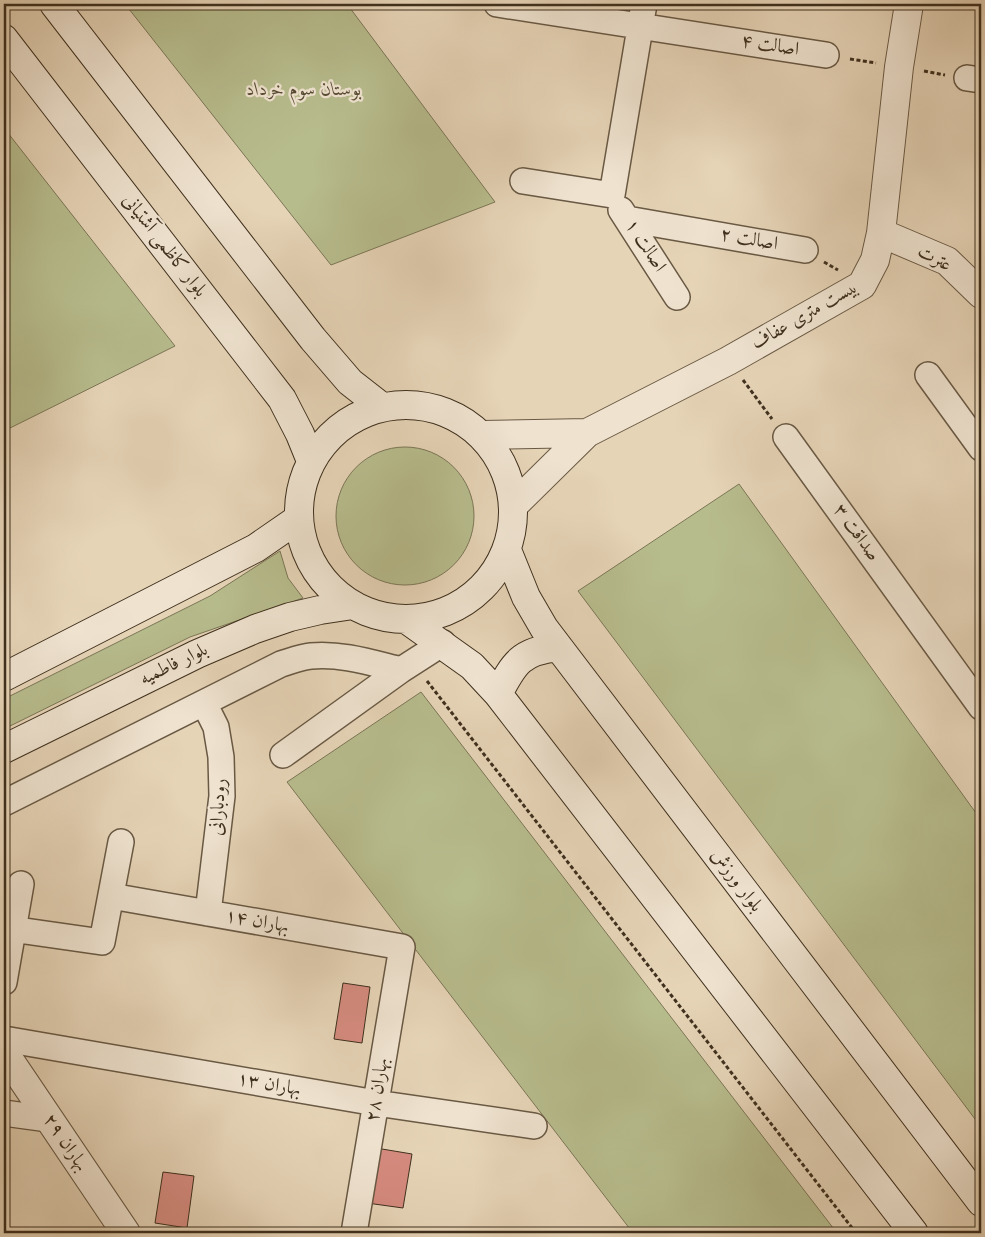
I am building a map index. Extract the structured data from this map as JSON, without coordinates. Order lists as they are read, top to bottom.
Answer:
{
  "streets": {
    "main road": [
      "بلوار کاظمی آشتیانی",
      "عترت",
      "بیست متری عفاف",
      "بلوار فاطمیه",
      "بلوار ورزش",
      "بهاران ۲۹"
    ],
    "street": [
      "اصالت ۴",
      "اصالت ۲",
      "اصالت ۱",
      "صداقت ۳",
      "رودبارانی",
      "بهاران ۱۴",
      "بهاران ۱۳",
      "بهاران ۲۸"
    ]
  },
  "crossings": [
    ["اصالت ۴", "بیست متری عفاف"],
    ["اصالت ۲", "اصالت ۱"],
    ["اصالت ۲", "بیست متری عفاف"],
    ["عترت", "بیست متری عفاف"],
    ["رودبارانی", "بهاران ۱۴"],
    ["بهاران ۱۴", "بهاران ۲۸"],
    ["بهاران ۱۳", "بهاران ۲۸"]
  ],
  "parks": ["بوستان سوم خرداد"]
}
